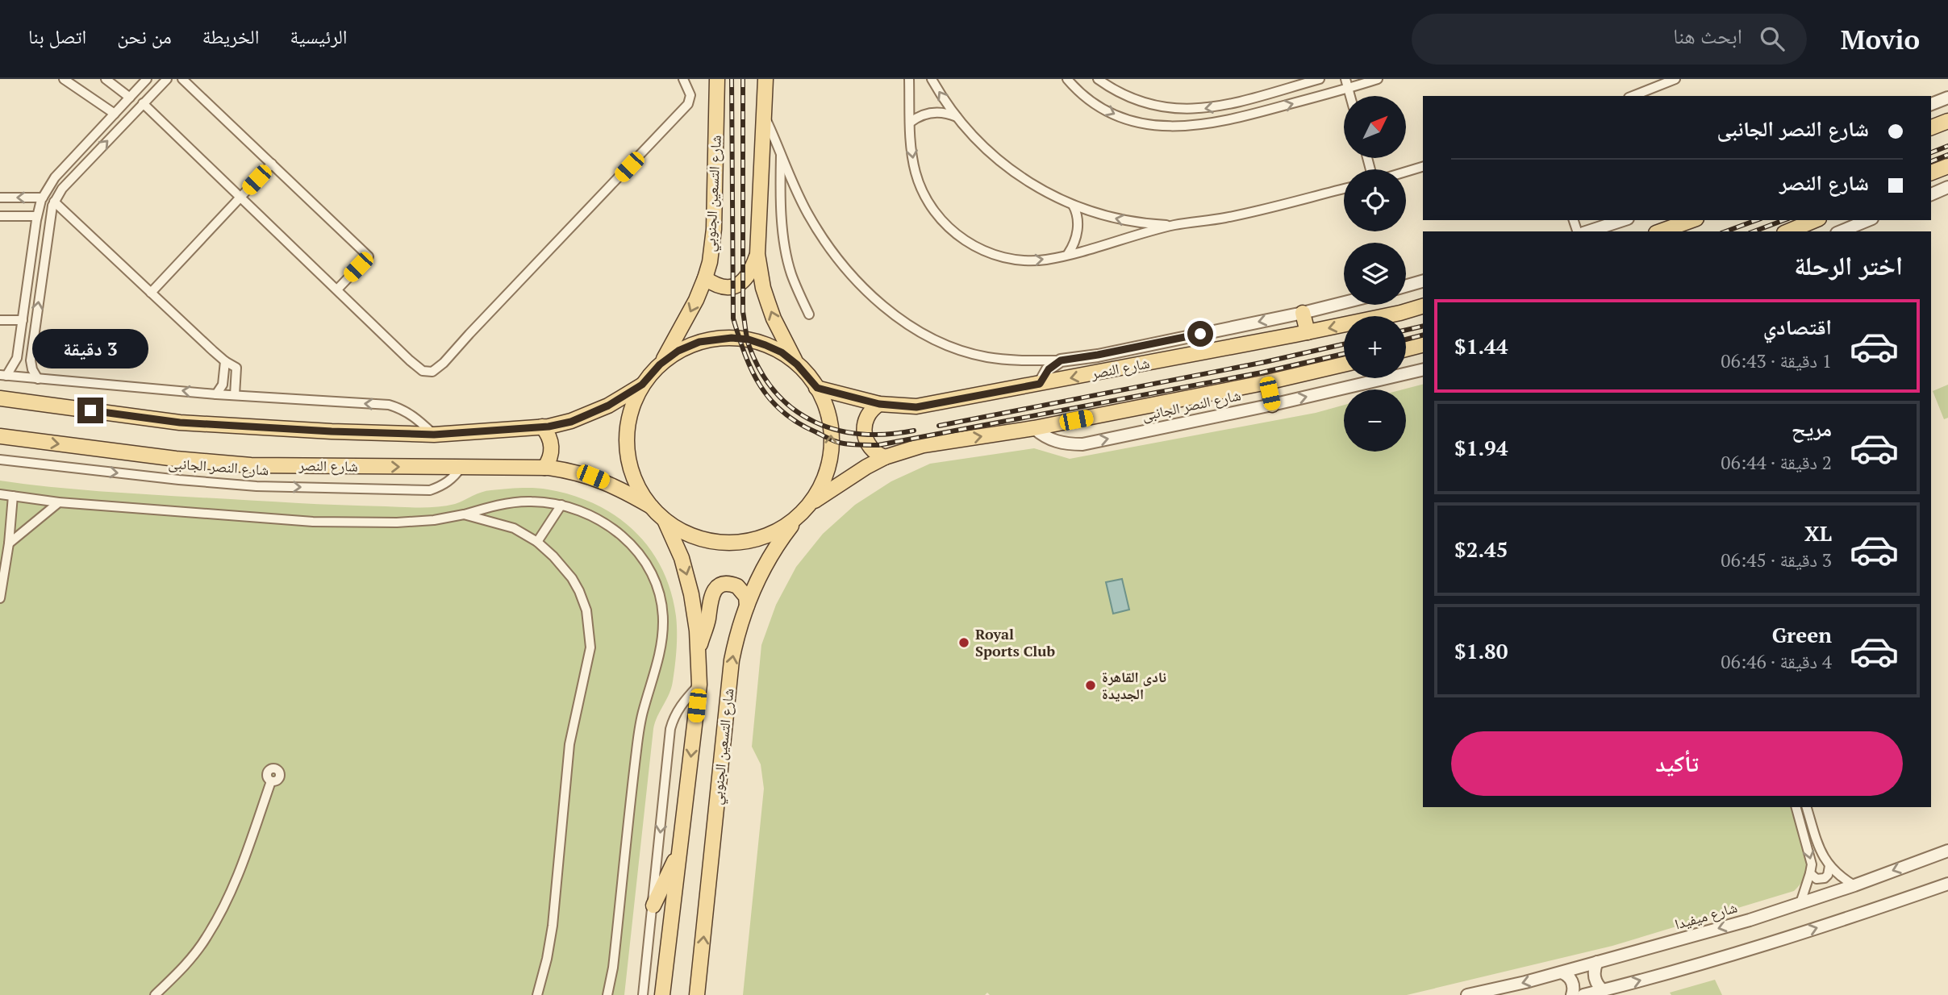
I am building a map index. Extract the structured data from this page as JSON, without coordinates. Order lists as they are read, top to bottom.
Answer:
{
  "streets": {
    "main road": ["شارع التسعين الجنوبي", "شارع النصر"],
    "street": ["شارع النصر الجانبى", "شارع ميفيدا"]
  },
  "crossings": [
    ["شارع النصر", "شارع النصر الجانبى"]
  ],
  "places": ["Royal Sports Club", "نادى القاهرة الجديدة"],
  "north": "top right",
  "page": {
    "header": "Movio",
    "search": "ابحث هنا",
    "nav": [
      "الرئيسية",
      "الخريطة",
      "من نحن",
      "اتصل بنا"
    ],
    "map_buttons": ["+", "−"],
    "banner": ["شارع النصر الجانبى", "شارع النصر"],
    "heading": "اختر الرحلة",
    "list": [
      {
        "name": "اقتصادي",
        "note": "1 دقيقة · 06:43",
        "value": "$1.44"
      },
      {
        "name": "مريح",
        "note": "2 دقيقة · 06:44",
        "value": "$1.94"
      },
      {
        "name": "XL",
        "note": "3 دقيقة · 06:45",
        "value": "$2.45"
      },
      {
        "name": "Green",
        "note": "4 دقيقة · 06:46",
        "value": "$1.80"
      }
    ],
    "bubble": "3 دقيقة",
    "buttons": "تأكيد"
  }
}
